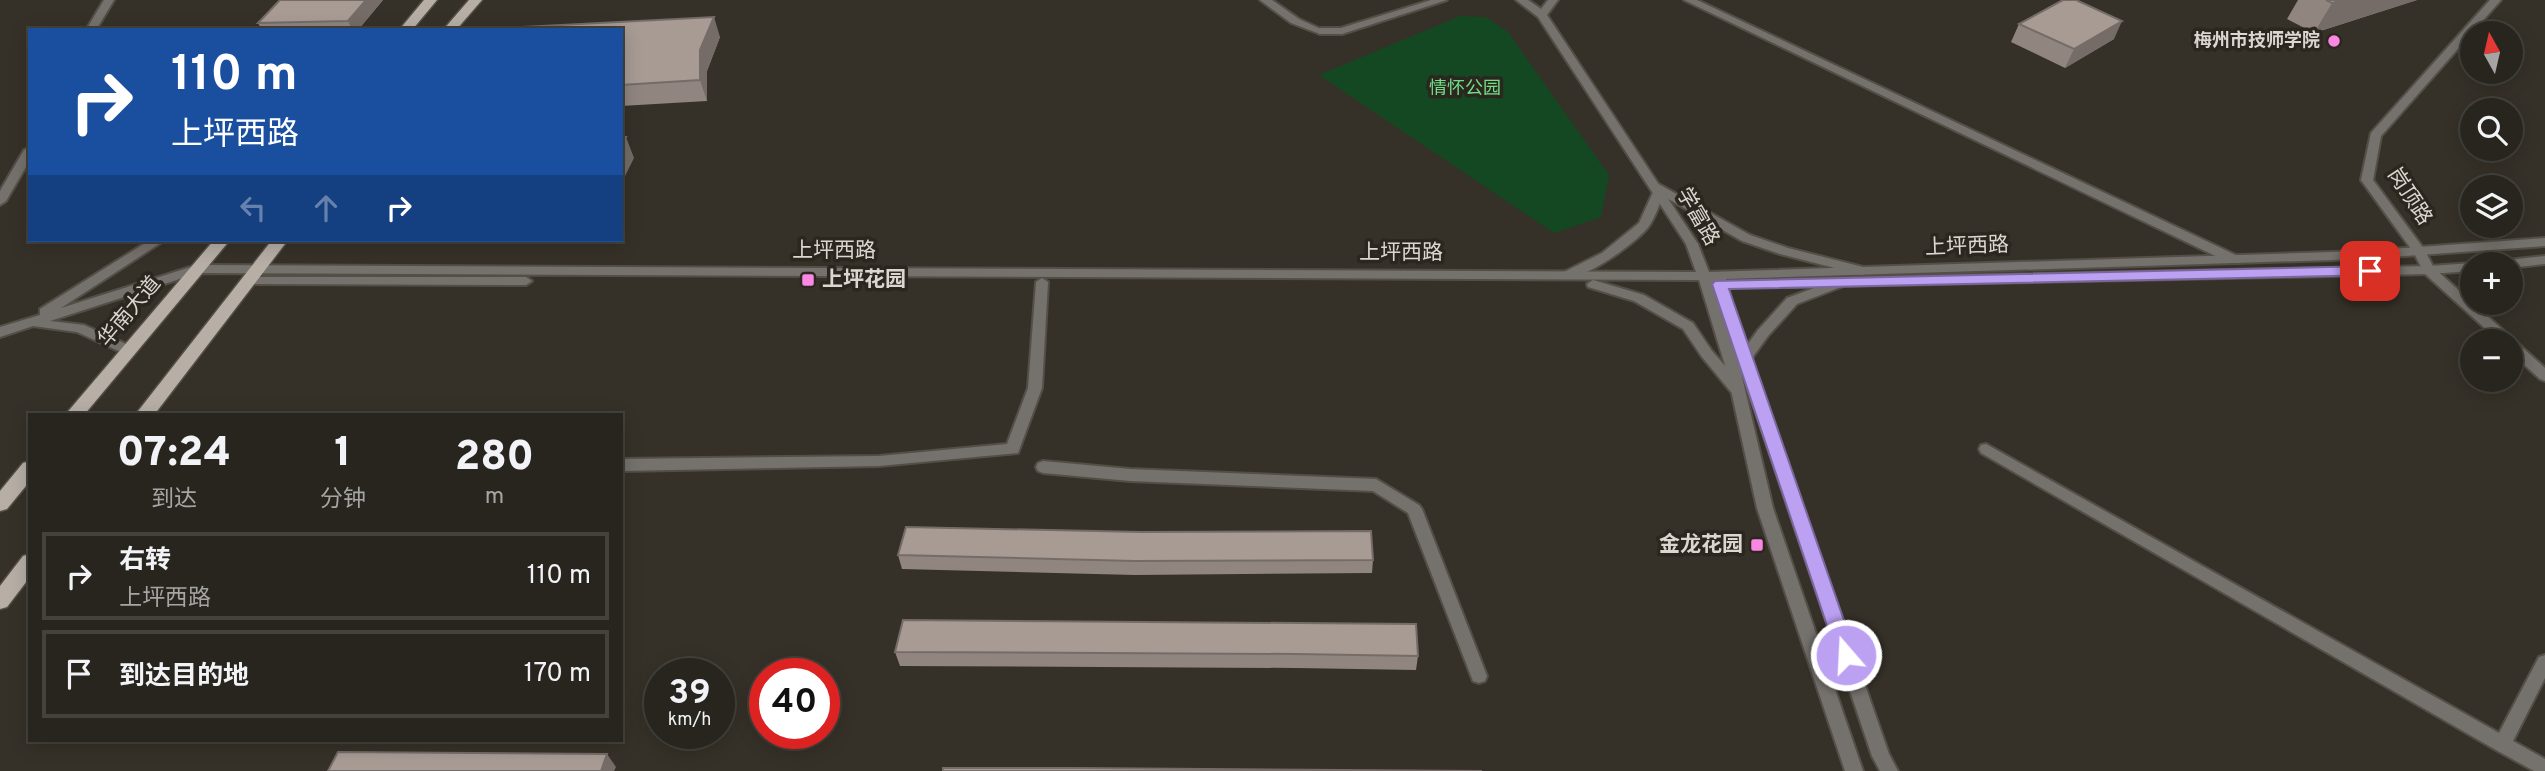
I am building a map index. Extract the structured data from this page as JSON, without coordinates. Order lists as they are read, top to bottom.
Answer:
{
  "streets": {
    "main road": ["华南大道"],
    "street": ["岗顶路", "学富路", "上坪西路"]
  },
  "crossings": [
    ["岗顶路", "上坪西路"],
    ["学富路", "上坪西路"]
  ],
  "parks": ["情怀公园"],
  "places": {
    "other": ["梅州市技师学院"],
    "transit": ["上坪花园", "金龙花园"]
  },
  "north": "top",
  "page": {
    "map_buttons": ["+", "−"],
    "turn": ["110 m", "上坪西路"],
    "eta": [
      "07:24",
      "到达",
      "1",
      "分钟",
      "280",
      "m"
    ],
    "list": [
      {
        "name": "右转",
        "note": "上坪西路",
        "value": "110 m"
      },
      {
        "name": "到达目的地",
        "value": "170 m"
      }
    ],
    "speed": "39 km/h",
    "limit": "40"
  }
}
